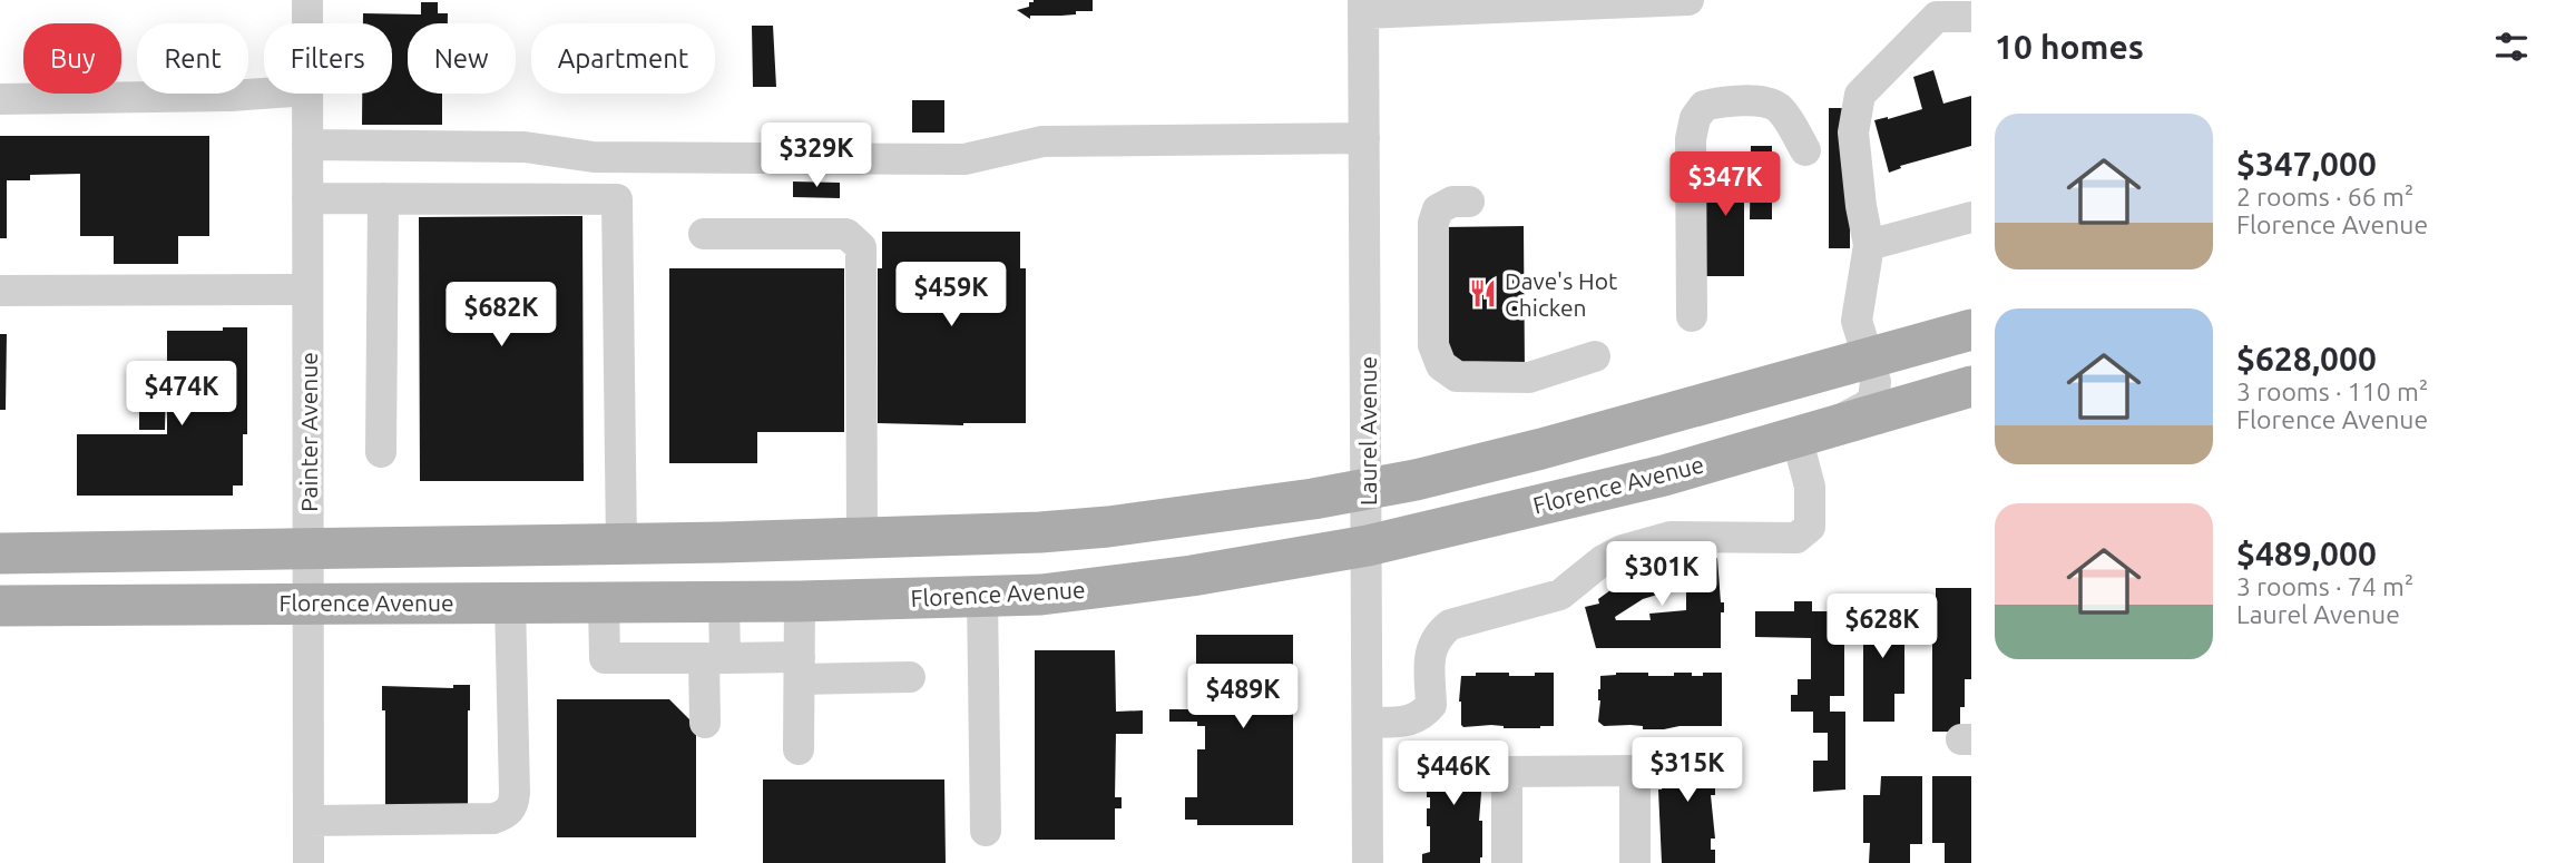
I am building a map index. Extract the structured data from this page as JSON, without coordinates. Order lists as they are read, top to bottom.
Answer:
{
  "streets": {
    "main road": ["Florence Avenue"],
    "street": ["Laurel Avenue", "Painter Avenue"]
  },
  "crossings": [
    ["Laurel Avenue", "Florence Avenue"],
    ["Painter Avenue", "Florence Avenue"]
  ],
  "places": {
    "restaurant": ["Dave's Hot Chicken"]
  },
  "page": {
    "heading": "10 homes",
    "chip": [
      "Buy",
      "Rent",
      "Filters",
      "New",
      "Apartment"
    ],
    "list": [
      {
        "name": "$347,000",
        "note": "2 rooms · 66 m² · Florence Avenue"
      },
      {
        "name": "$628,000",
        "note": "3 rooms · 110 m² · Florence Avenue"
      },
      {
        "name": "$489,000",
        "note": "3 rooms · 74 m² · Laurel Avenue"
      }
    ],
    "price": [
      "$329K",
      "$347K",
      "$459K",
      "$682K",
      "$474K",
      "$301K",
      "$628K",
      "$489K",
      "$315K",
      "$446K"
    ]
  }
}
